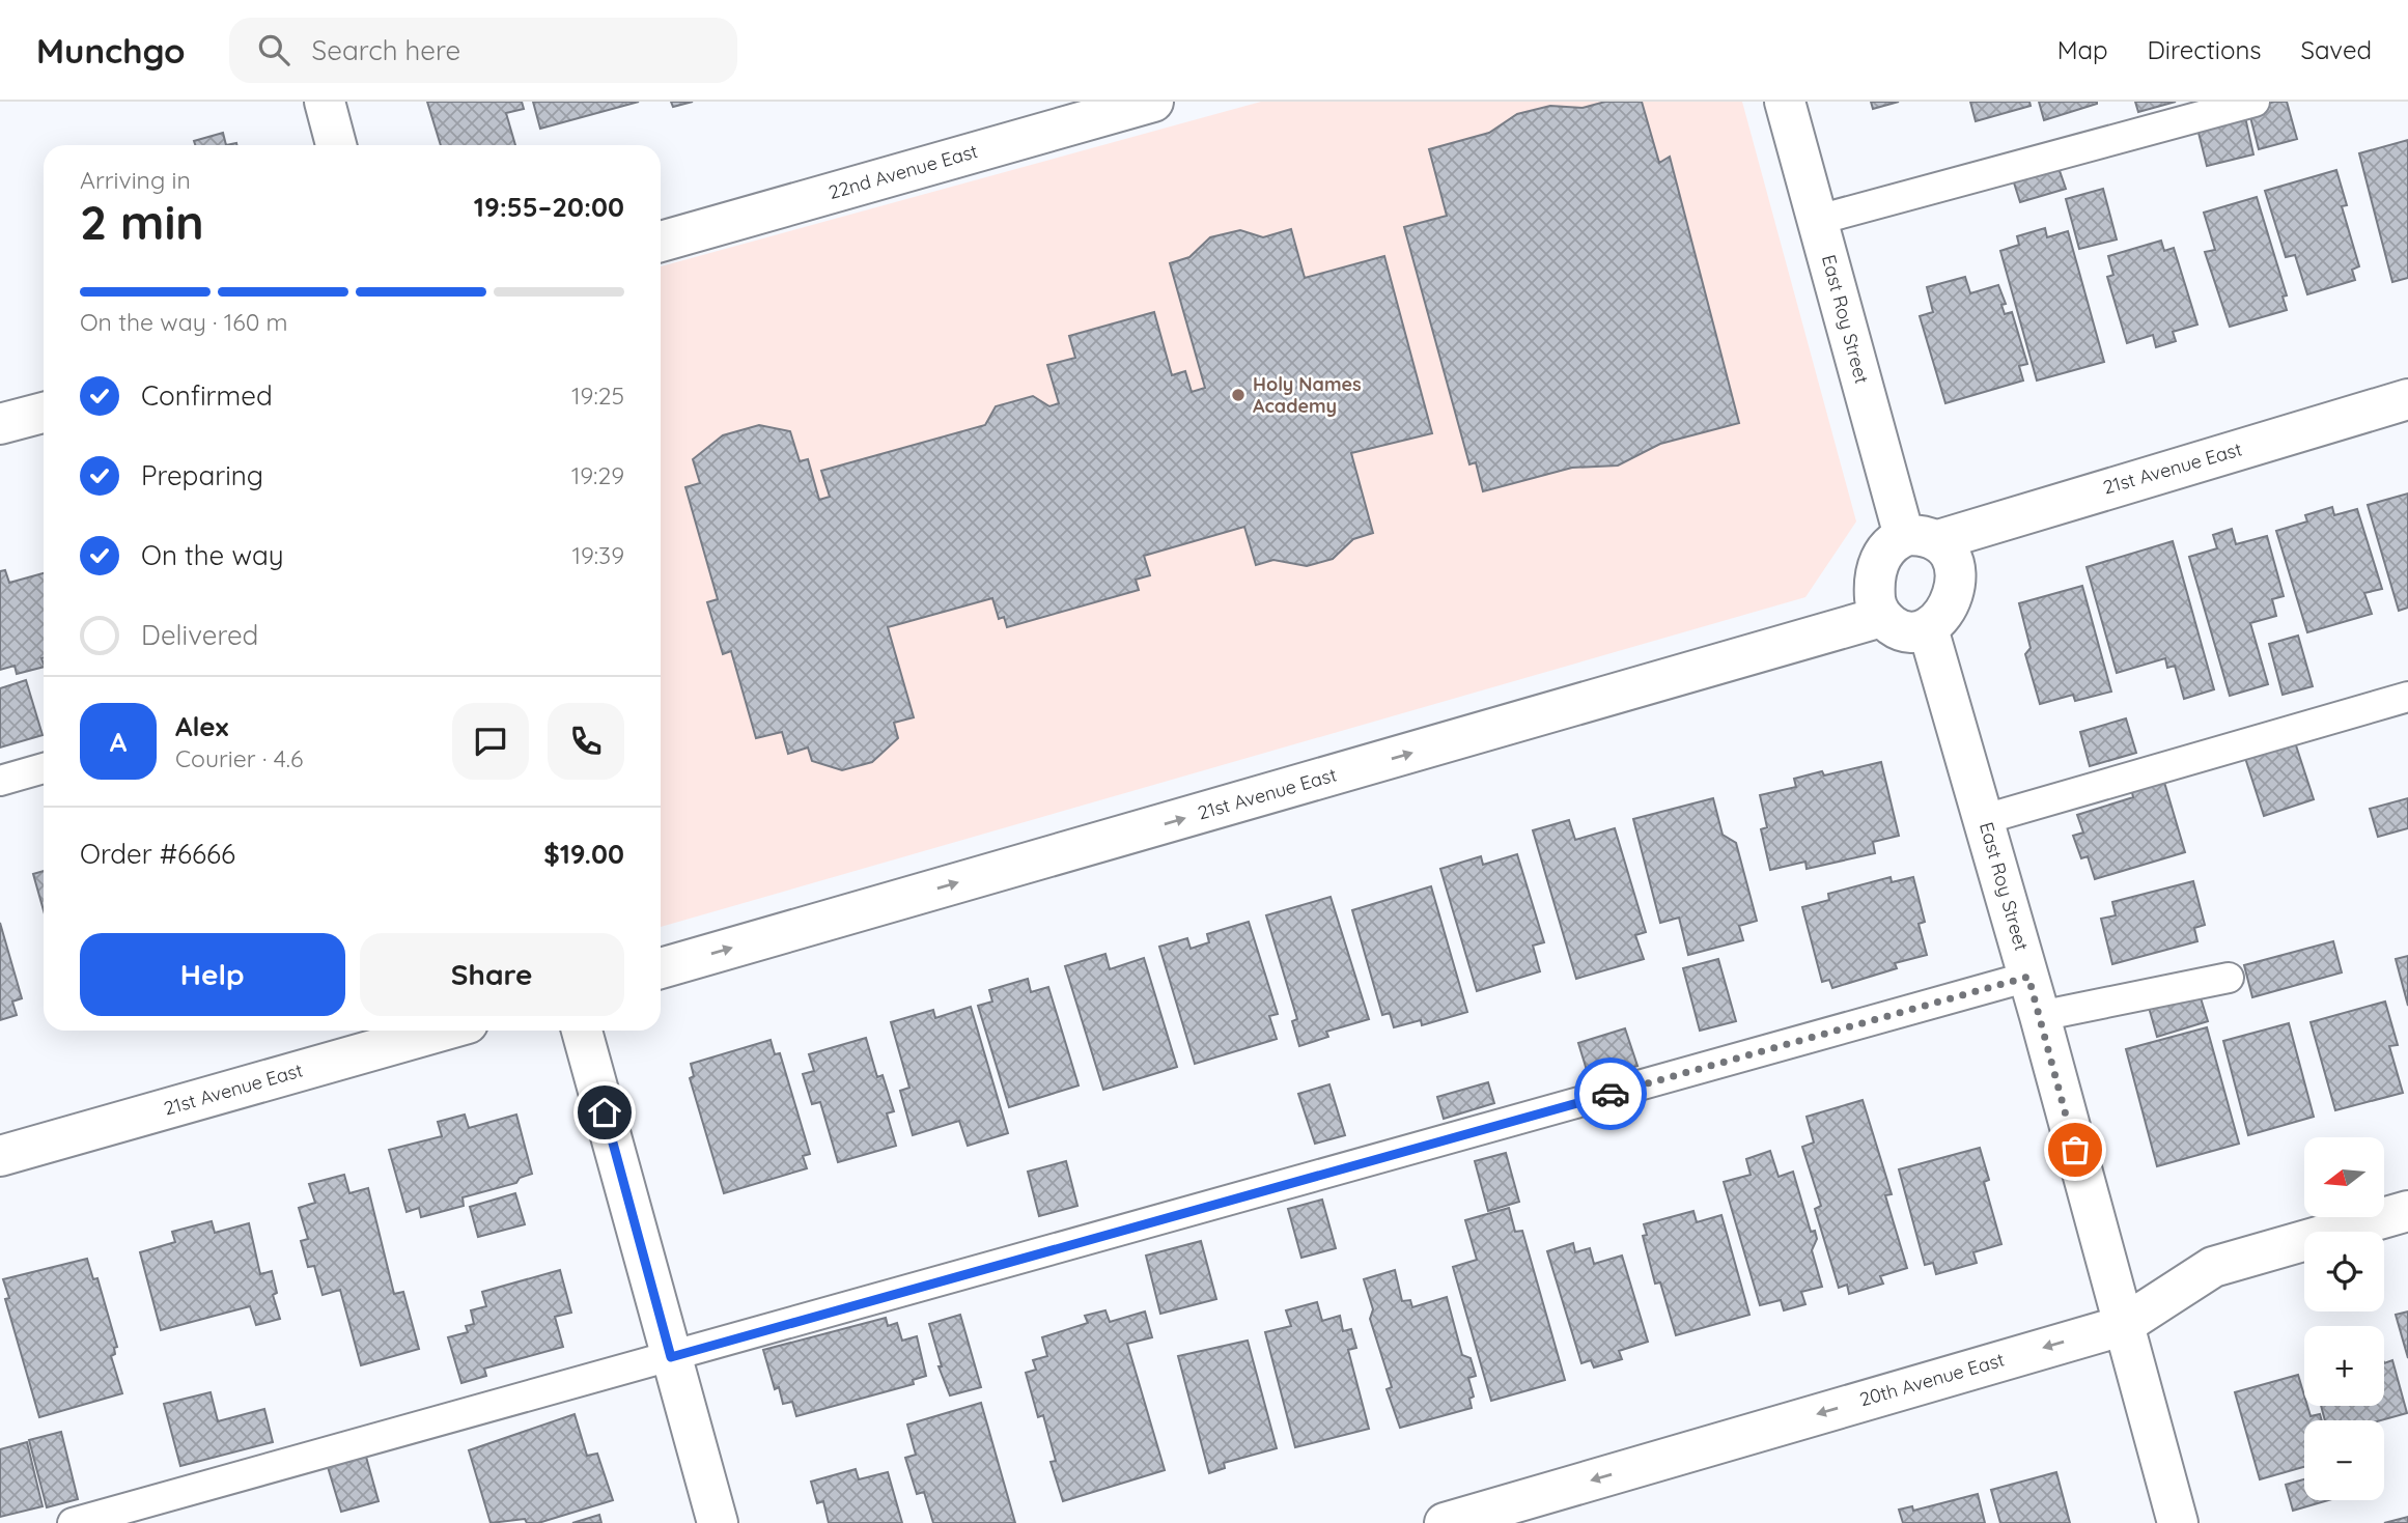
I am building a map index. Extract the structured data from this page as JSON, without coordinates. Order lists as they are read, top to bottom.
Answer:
{
  "streets": {
    "street": [
      "22nd Avenue East",
      "East Roy Street",
      "21st Avenue East",
      "20th Avenue East"
    ]
  },
  "crossings": [
    ["East Roy Street", "21st Avenue East"],
    ["East Roy Street", "20th Avenue East"]
  ],
  "one_way": ["21st Avenue East", "20th Avenue East"],
  "places": ["Holy Names Academy"],
  "north": "left",
  "page": {
    "header": "Munchgo",
    "search": "Search here",
    "nav": ["Map", "Directions", "Saved"],
    "heading": ["2 min", "Arriving in", "19:55–20:00"],
    "panel": [
      "Alex",
      "Courier · 4.6",
      "Order #6666",
      "$19.00"
    ],
    "bar": "On the way · 160 m",
    "list": [
      ["Confirmed", "19:25"],
      ["Preparing", "19:29"],
      ["On the way", "19:39"],
      "Delivered"
    ],
    "round": "A",
    "buttons": ["Help", "Share"],
    "map_buttons": ["+", "−"]
  }
}
